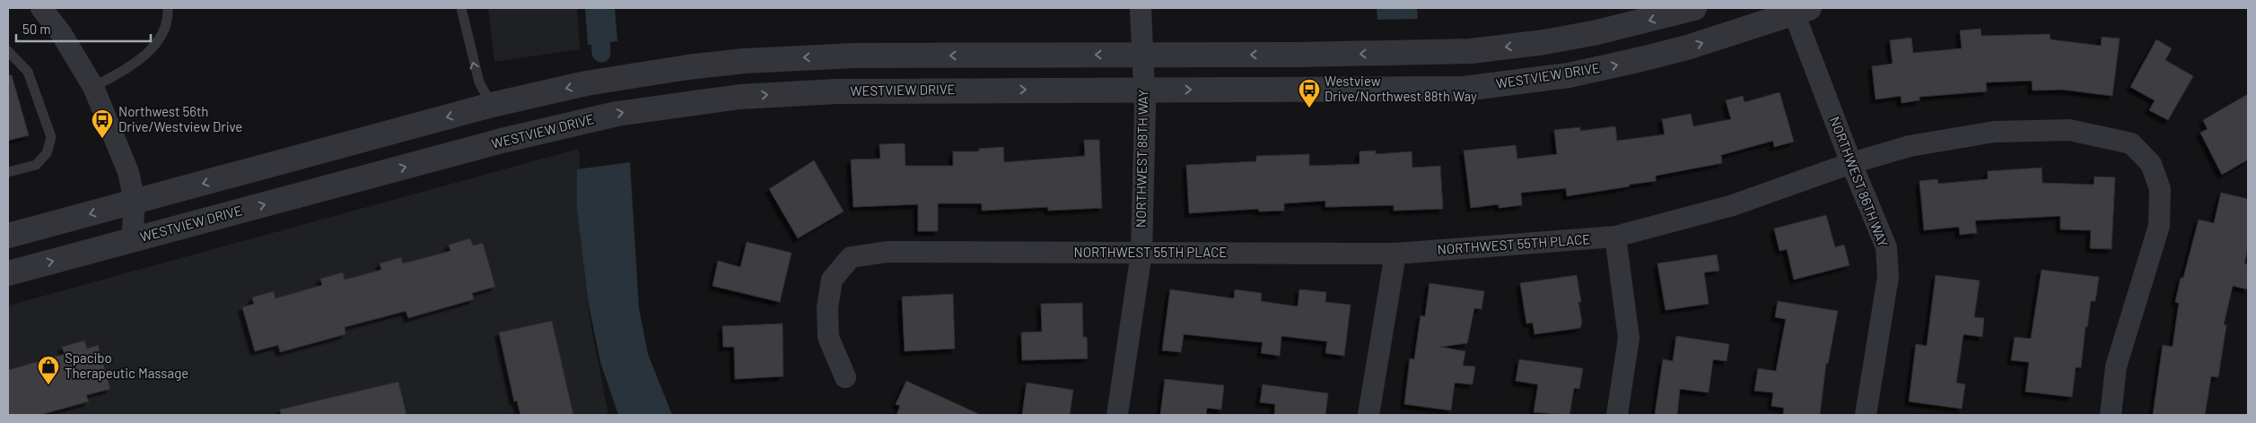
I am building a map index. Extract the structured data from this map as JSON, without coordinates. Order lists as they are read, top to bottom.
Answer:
{
  "streets": {
    "street": [
      "WESTVIEW DRIVE",
      "NORTHWEST 88TH WAY",
      "NORTHWEST 86TH WAY",
      "NORTHWEST 55TH PLACE"
    ]
  },
  "crossings": [
    ["WESTVIEW DRIVE", "NORTHWEST 88TH WAY"],
    ["WESTVIEW DRIVE", "NORTHWEST 86TH WAY"],
    ["NORTHWEST 88TH WAY", "NORTHWEST 55TH PLACE"],
    ["NORTHWEST 86TH WAY", "NORTHWEST 55TH PLACE"]
  ],
  "places": {
    "bus stop": ["Westview Drive/Northwest 88th Way", "Northwest 56th Drive/Westview Drive"],
    "shop": ["Spacibo Therapeutic Massage"]
  },
  "scale_bar": "50 m"
}
